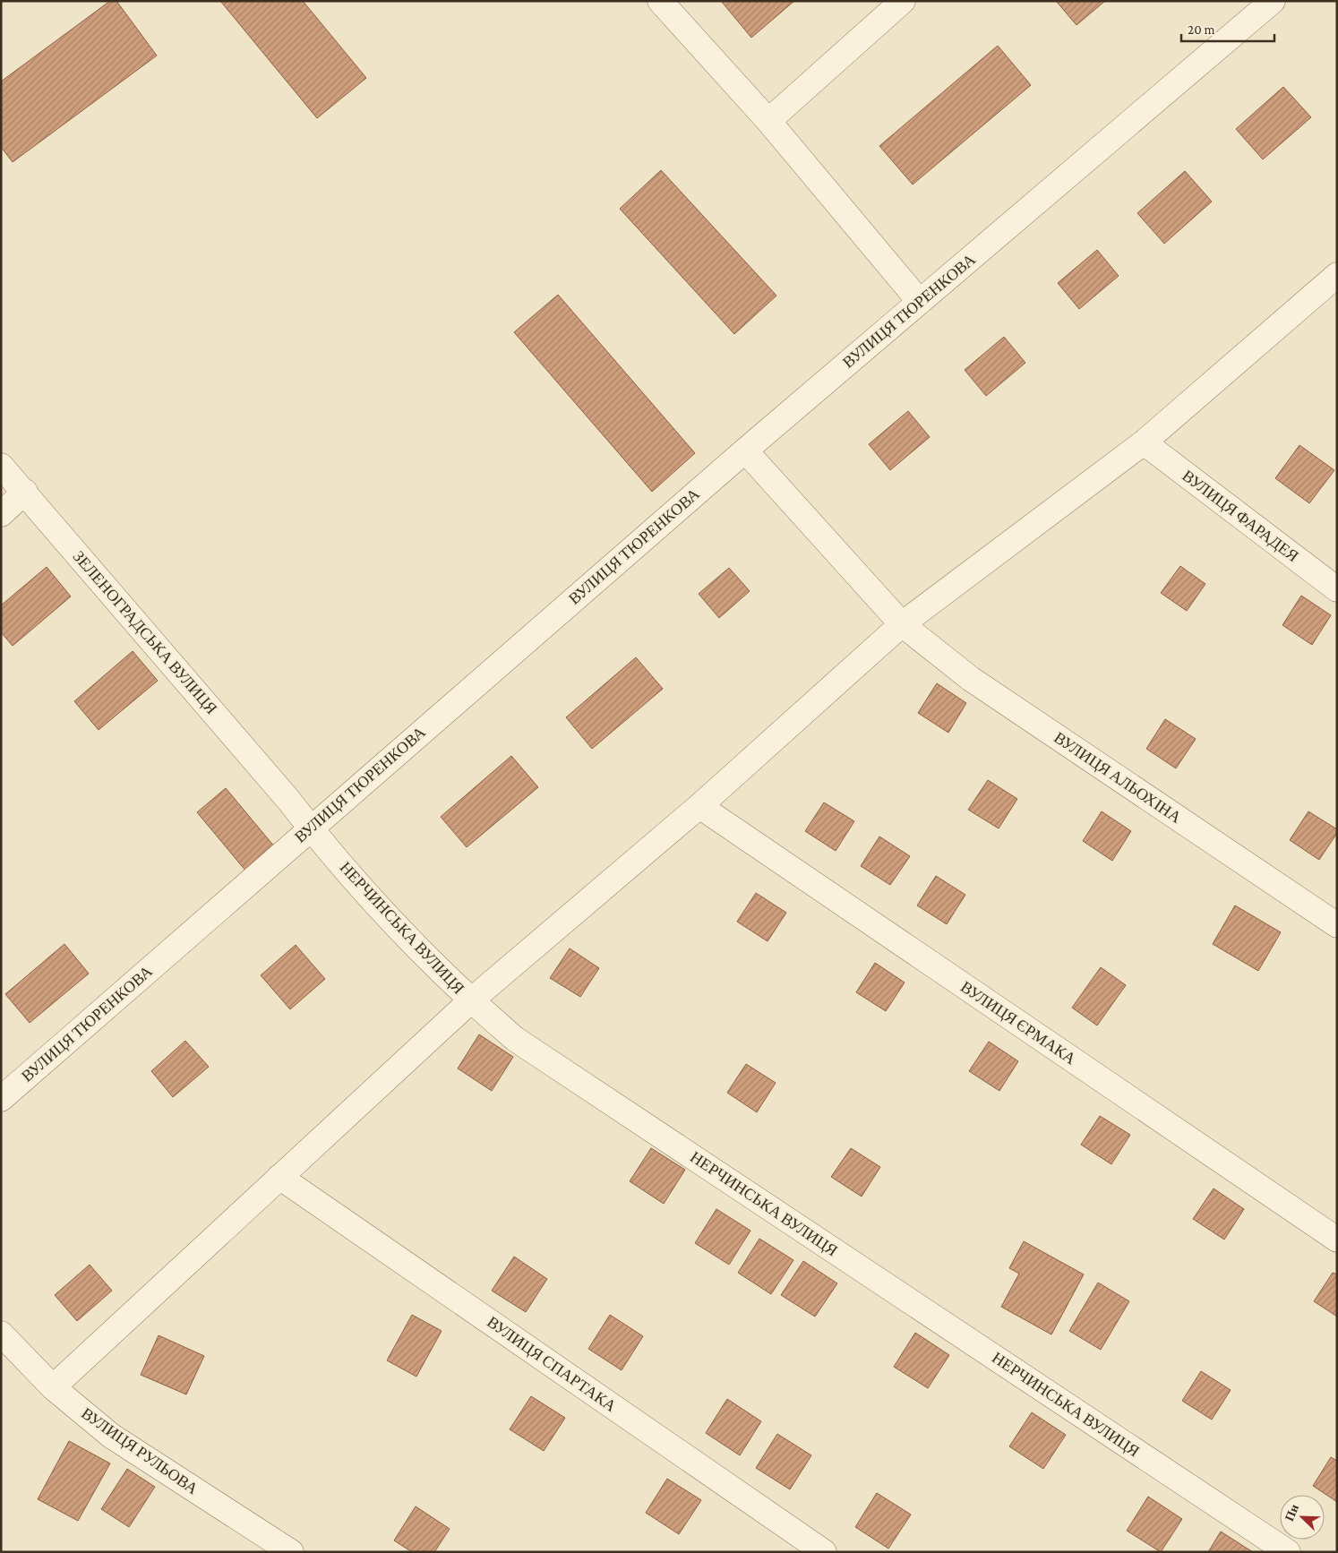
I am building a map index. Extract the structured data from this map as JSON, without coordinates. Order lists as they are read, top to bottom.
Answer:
{
  "streets": {
    "street": [
      "ВУЛИЦЯ ТЮРЕНКОВА",
      "ВУЛИЦЯ ФАРАДЕЯ",
      "ЗЕЛЕНОГРАДСЬКА ВУЛИЦЯ",
      "ВУЛИЦЯ АЛЬОХІНА",
      "НЕРЧИНСЬКА ВУЛИЦЯ",
      "ВУЛИЦЯ ЄРМАКА",
      "ВУЛИЦЯ СПАРТАКА",
      "ВУЛИЦЯ РУЛЬОВА"
    ]
  },
  "crossings": [
    ["ВУЛИЦЯ ТЮРЕНКОВА", "ВУЛИЦЯ АЛЬОХІНА"],
    ["ВУЛИЦЯ ТЮРЕНКОВА", "НЕРЧИНСЬКА ВУЛИЦЯ"],
    ["ЗЕЛЕНОГРАДСЬКА ВУЛИЦЯ", "НЕРЧИНСЬКА ВУЛИЦЯ"]
  ],
  "scale_bar": "20 m",
  "north": "top left"
}
